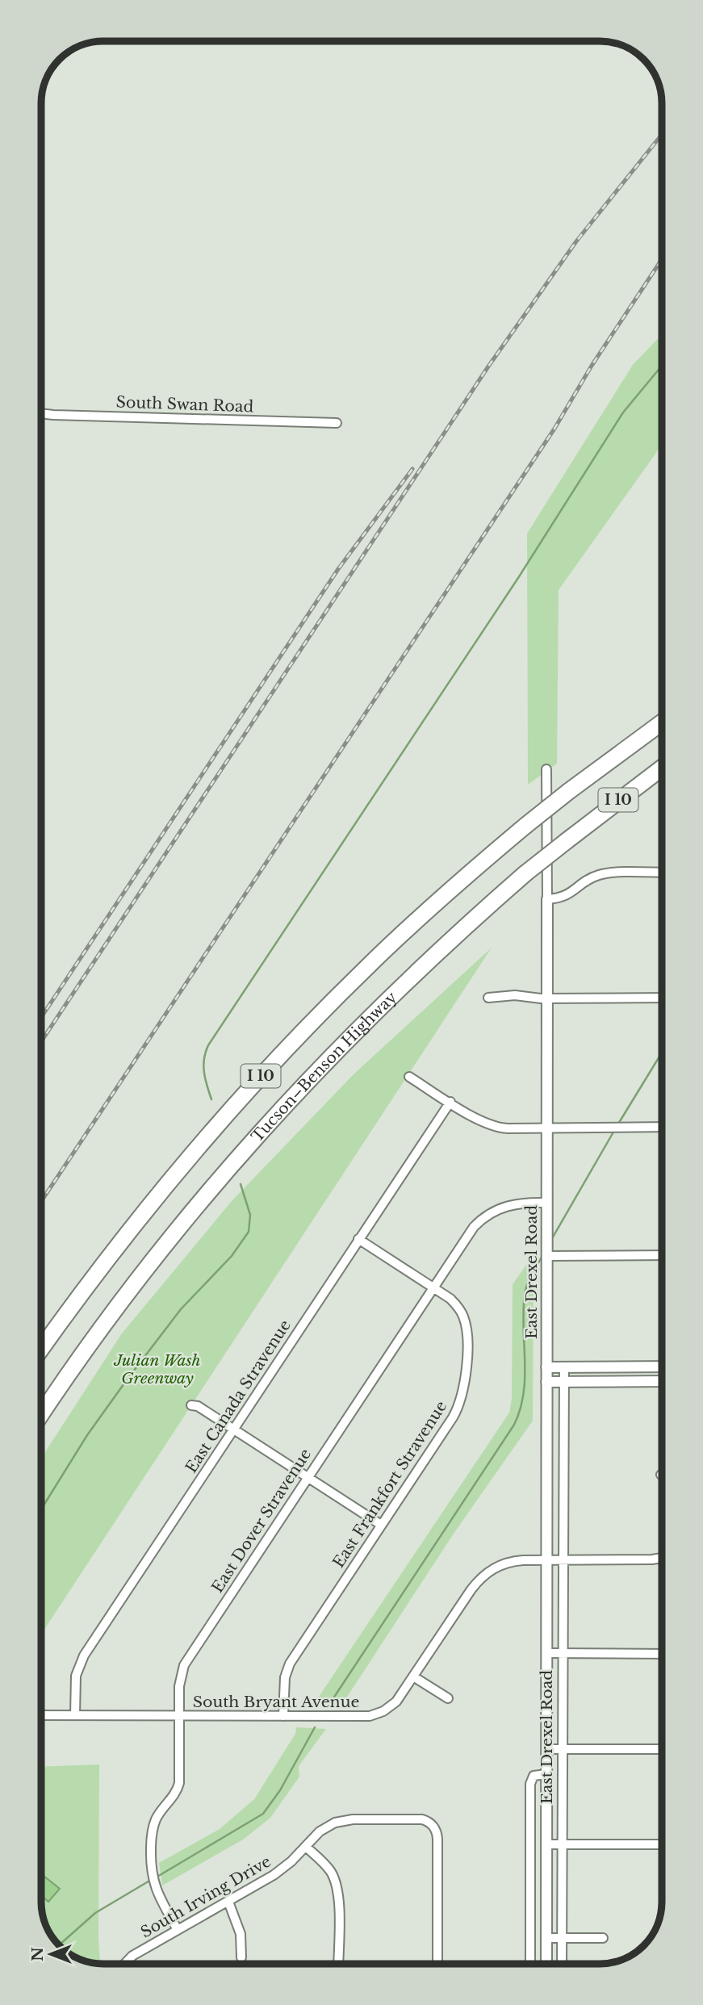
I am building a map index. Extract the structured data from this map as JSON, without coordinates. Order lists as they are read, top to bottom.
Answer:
{
  "streets": {
    "highway": ["I 10", "Tucson–Benson Highway"],
    "street": [
      "South Swan Road",
      "East Drexel Road",
      "East Canada Stravenue",
      "East Frankfort Stravenue",
      "East Dover Stravenue",
      "South Bryant Avenue",
      "South Irving Drive"
    ]
  },
  "crossings": [
    ["East Drexel Road", "East Dover Stravenue"],
    ["East Drexel Road", "South Bryant Avenue"],
    ["East Canada Stravenue", "East Frankfort Stravenue"],
    ["East Canada Stravenue", "South Bryant Avenue"],
    ["East Frankfort Stravenue", "East Dover Stravenue"],
    ["East Frankfort Stravenue", "South Bryant Avenue"],
    ["East Dover Stravenue", "South Bryant Avenue"],
    ["East Dover Stravenue", "South Irving Drive"]
  ],
  "parks": ["Julian Wash Greenway"],
  "north": "left"
}
